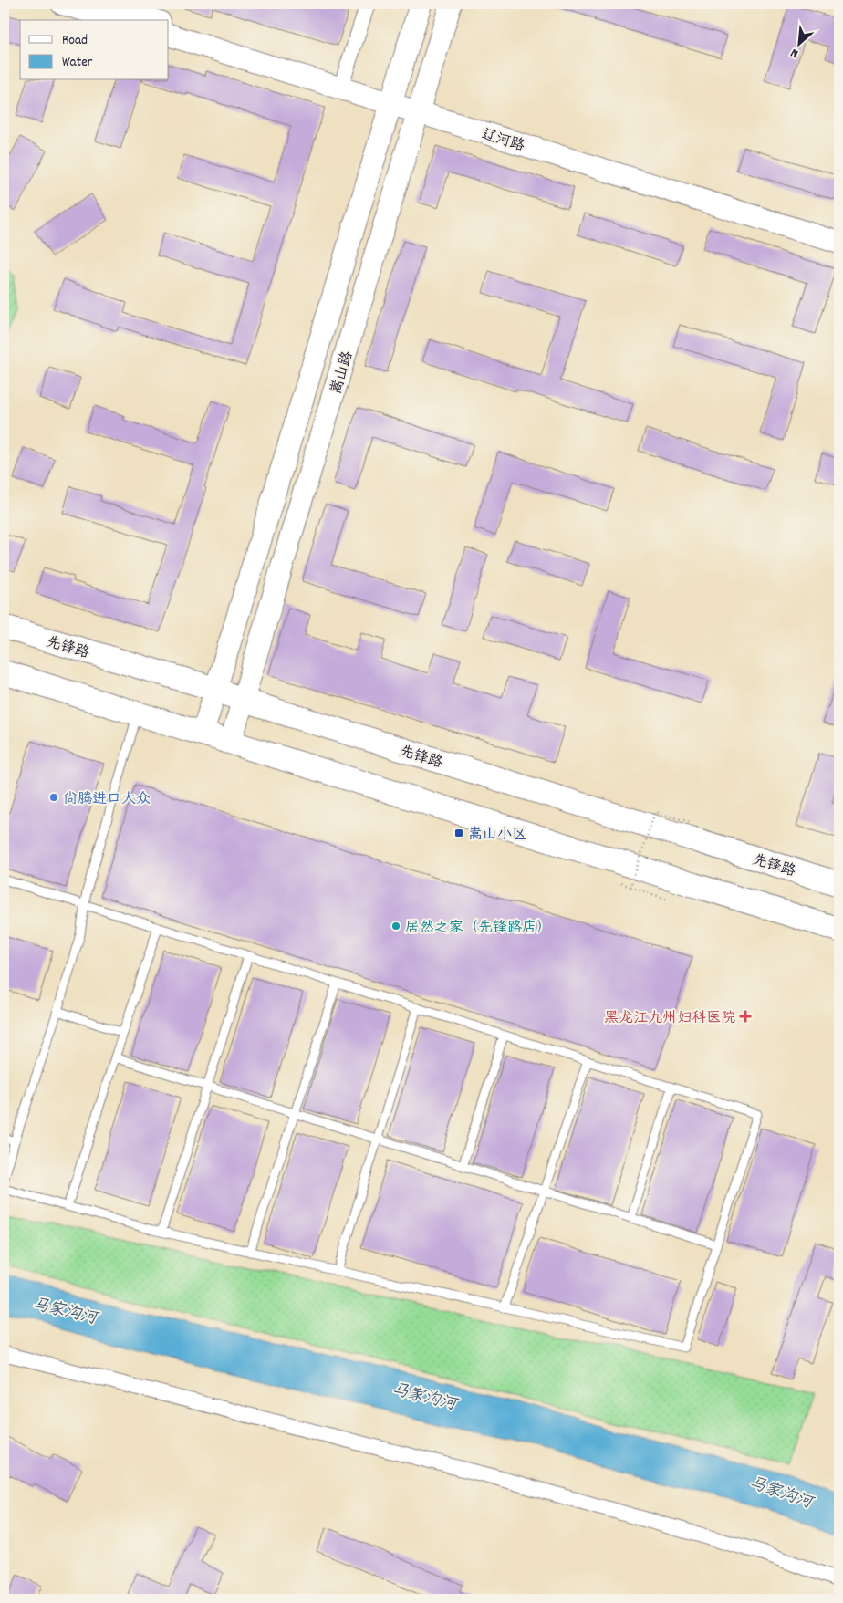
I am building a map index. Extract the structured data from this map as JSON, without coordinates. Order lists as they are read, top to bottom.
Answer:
{
  "streets": {
    "main road": ["辽河路", "嵩山路", "先锋路"]
  },
  "crossings": [
    ["辽河路", "嵩山路"],
    ["嵩山路", "先锋路"]
  ],
  "water": ["马家沟河"],
  "places": {
    "other": ["尚腾进口大众", "居然之家（先锋路店）"],
    "transit": ["嵩山小区"],
    "health": ["黑龙江九州妇科医院"]
  },
  "legend": ["Road", "Water"],
  "north": "bottom left"
}
